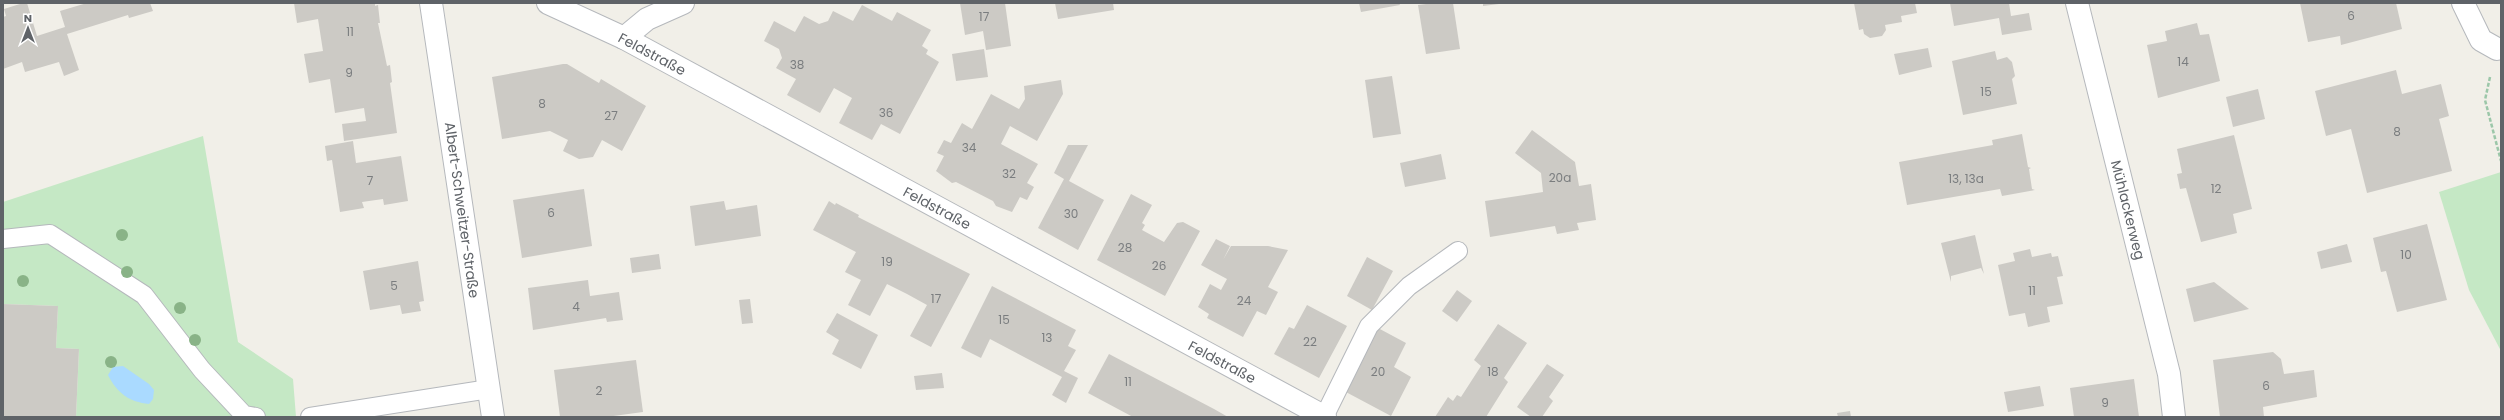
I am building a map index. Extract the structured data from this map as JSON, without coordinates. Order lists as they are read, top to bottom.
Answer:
{
  "streets": {
    "street": ["Feldstraße", "Albert-Schweitzer-Straße", "Mühlackerweg"]
  },
  "house_numbers": [
    "6",
    "17",
    "11",
    "14",
    "38",
    "9",
    "15",
    "8",
    "36",
    "27",
    "8",
    "34",
    "32",
    "20a",
    "13, 13a",
    "7",
    "12",
    "6",
    "30",
    "28",
    "10",
    "19",
    "26",
    "5",
    "11",
    "17",
    "24",
    "4",
    "15",
    "13",
    "22",
    "20",
    "18",
    "11",
    "6",
    "2",
    "9"
  ],
  "north": "top"
}
